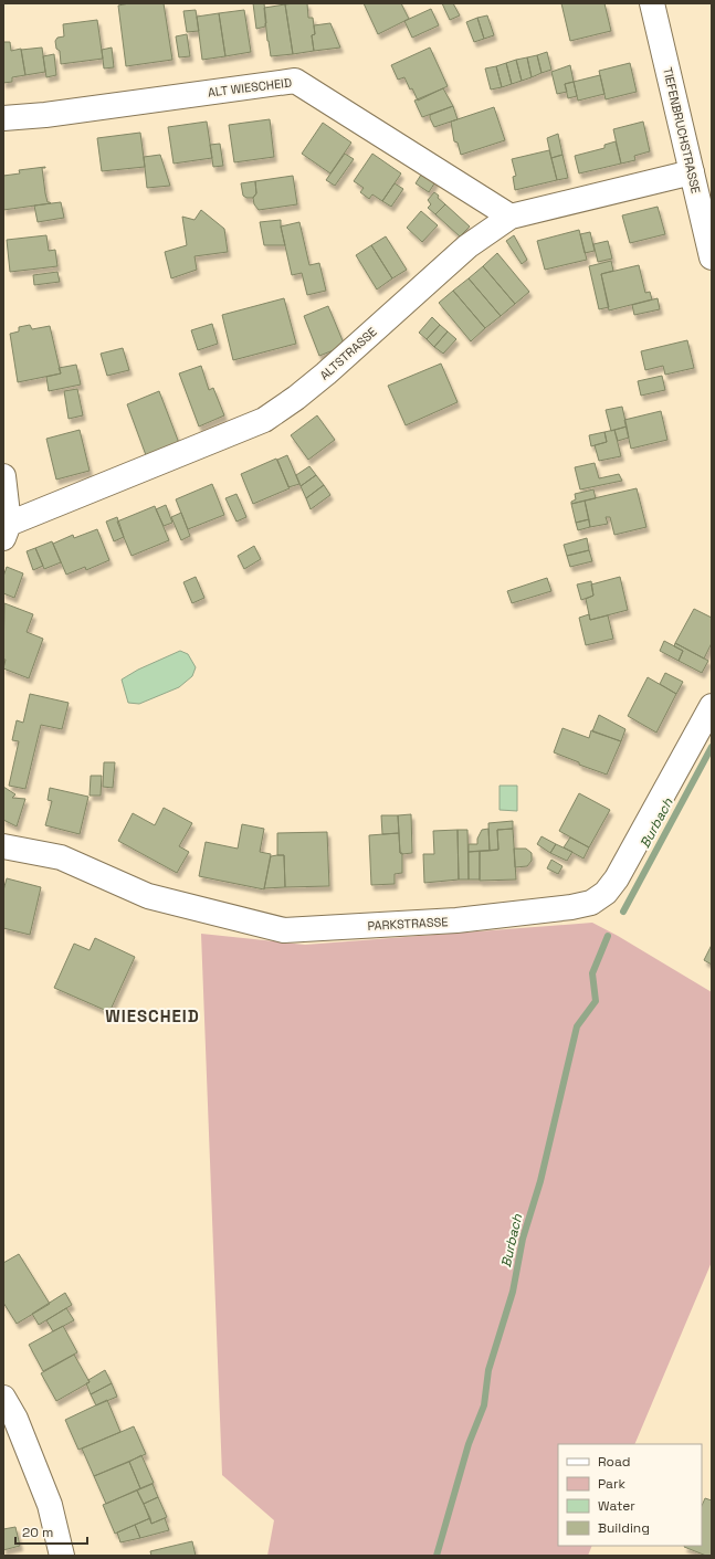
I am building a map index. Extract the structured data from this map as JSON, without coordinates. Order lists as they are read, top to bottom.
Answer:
{
  "streets": {
    "street": [
      "ALT WIESCHEID",
      "TIEFENBRUCHSTRASSE",
      "ALTSTRASSE",
      "PARKSTRASSE"
    ]
  },
  "crossings": [
    ["ALT WIESCHEID", "ALTSTRASSE"],
    ["TIEFENBRUCHSTRASSE", "ALTSTRASSE"]
  ],
  "districts": ["WIESCHEID"],
  "water": ["Burbach"],
  "legend": [
    "Road",
    "Park",
    "Water",
    "Building"
  ],
  "scale_bar": "20 m"
}
